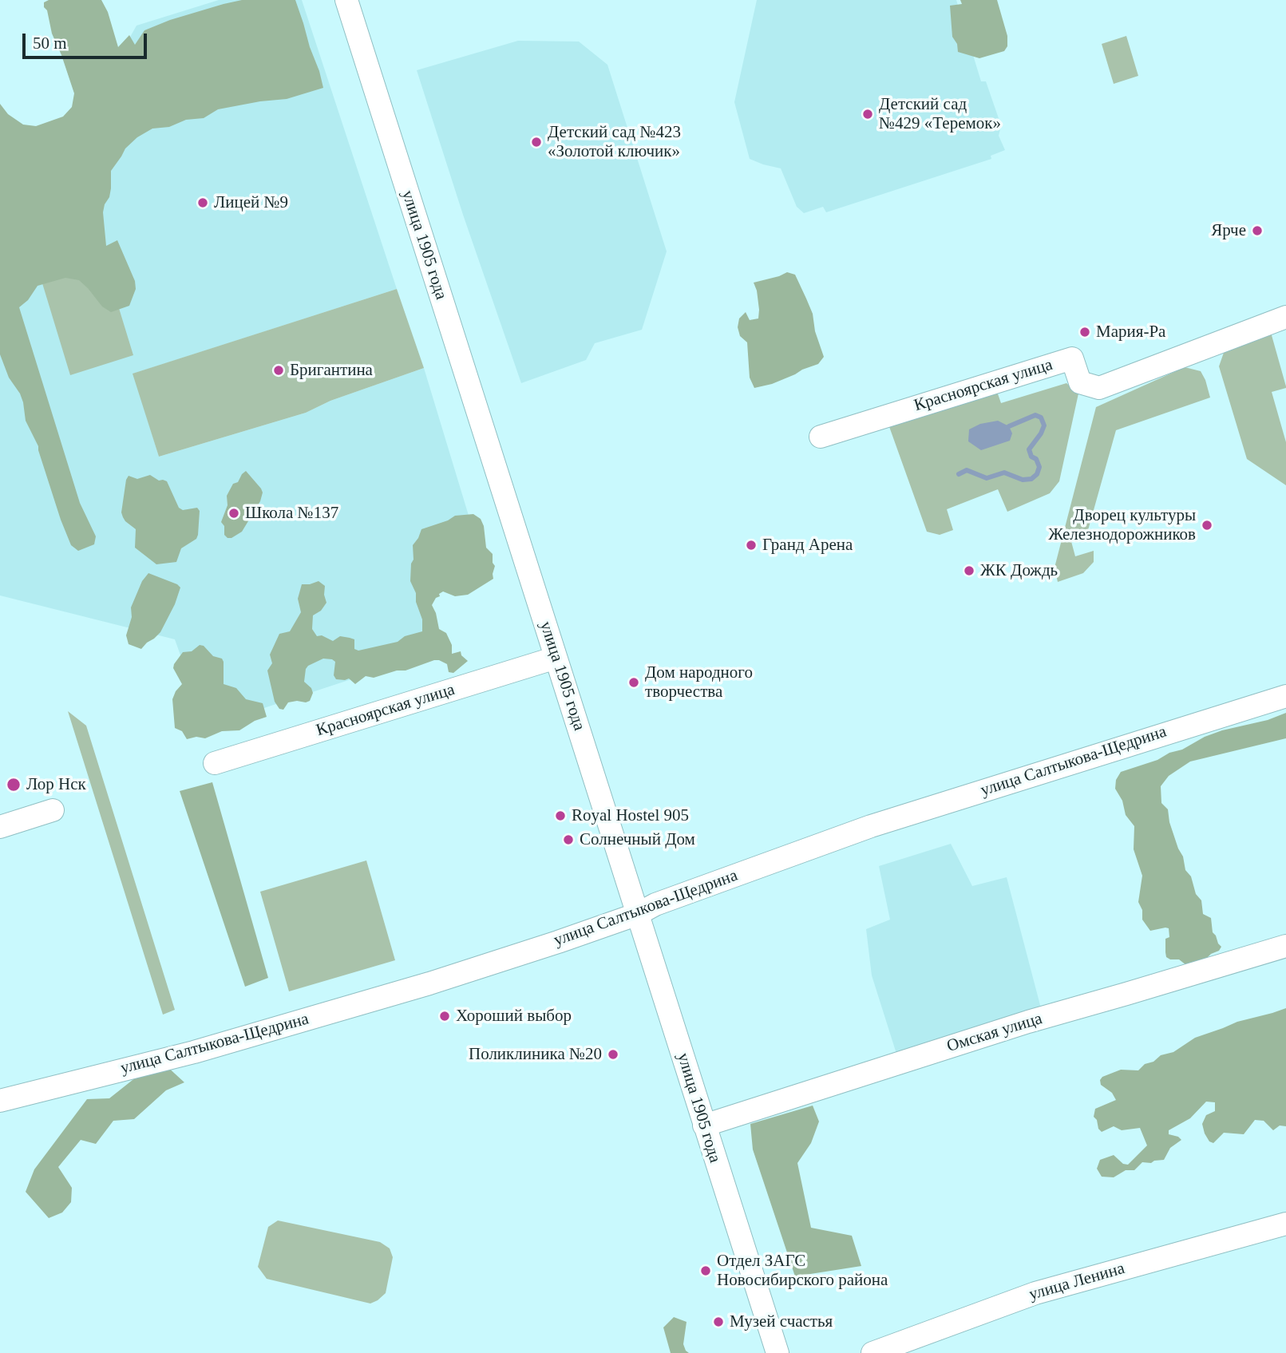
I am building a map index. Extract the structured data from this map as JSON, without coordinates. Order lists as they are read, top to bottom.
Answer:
{
  "streets": {
    "street": [
      "улица 1905 года",
      "Красноярская улица",
      "улица Салтыкова-Щедрина",
      "Омская улица",
      "улица Ленина"
    ]
  },
  "crossings": [
    ["улица 1905 года", "Красноярская улица"],
    ["улица 1905 года", "улица Салтыкова-Щедрина"],
    ["улица 1905 года", "Омская улица"]
  ],
  "places": [
    "Детский сад №429 «Теремок»",
    "Детский сад №423 «Золотой ключик»",
    "Лицей №9",
    "Ярче",
    "Мария-Ра",
    "Бригантина",
    "Школа №137",
    "Дворец культуры Железнодорожников",
    "Гранд Арена",
    "ЖК Дождь",
    "Дом народного творчества",
    "Лор Нск",
    "Royal Hostel 905",
    "Солнечный Дом",
    "Хороший выбор",
    "Поликлиника №20",
    "Отдел ЗАГС Новосибирского района",
    "Музей счастья"
  ],
  "scale_bar": "50 m"
}
